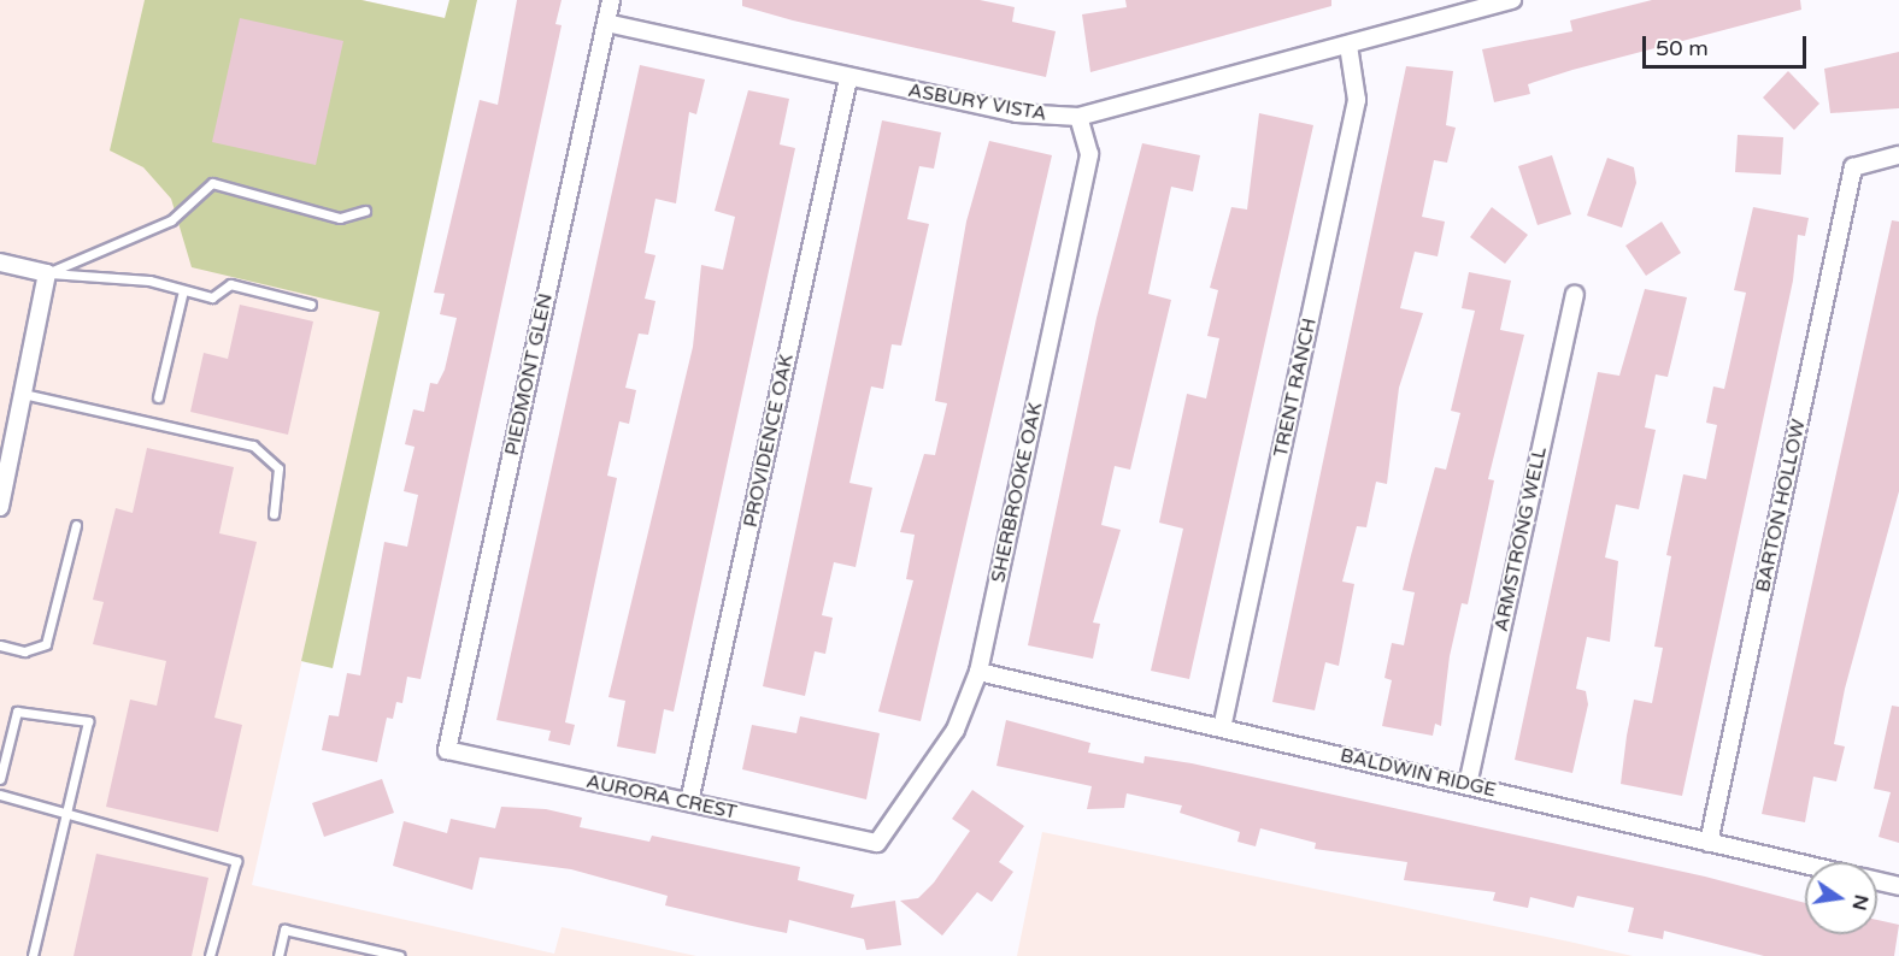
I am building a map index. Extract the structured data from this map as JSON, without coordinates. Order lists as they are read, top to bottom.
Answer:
{
  "streets": {
    "street": [
      "ASBURY VISTA",
      "PIEDMONT GLEN",
      "TRENT RANCH",
      "PROVIDENCE OAK",
      "SHERBROOKE OAK",
      "BARTON HOLLOW",
      "ARMSTRONG WELL",
      "BALDWIN RIDGE",
      "AURORA CREST"
    ]
  },
  "crossings": [
    ["ASBURY VISTA", "PIEDMONT GLEN"],
    ["ASBURY VISTA", "TRENT RANCH"],
    ["ASBURY VISTA", "PROVIDENCE OAK"],
    ["ASBURY VISTA", "SHERBROOKE OAK"],
    ["PIEDMONT GLEN", "AURORA CREST"],
    ["TRENT RANCH", "BALDWIN RIDGE"],
    ["PROVIDENCE OAK", "AURORA CREST"],
    ["SHERBROOKE OAK", "BALDWIN RIDGE"],
    ["SHERBROOKE OAK", "AURORA CREST"],
    ["BARTON HOLLOW", "BALDWIN RIDGE"],
    ["ARMSTRONG WELL", "BALDWIN RIDGE"]
  ],
  "scale_bar": "50 m",
  "north": "right"
}
